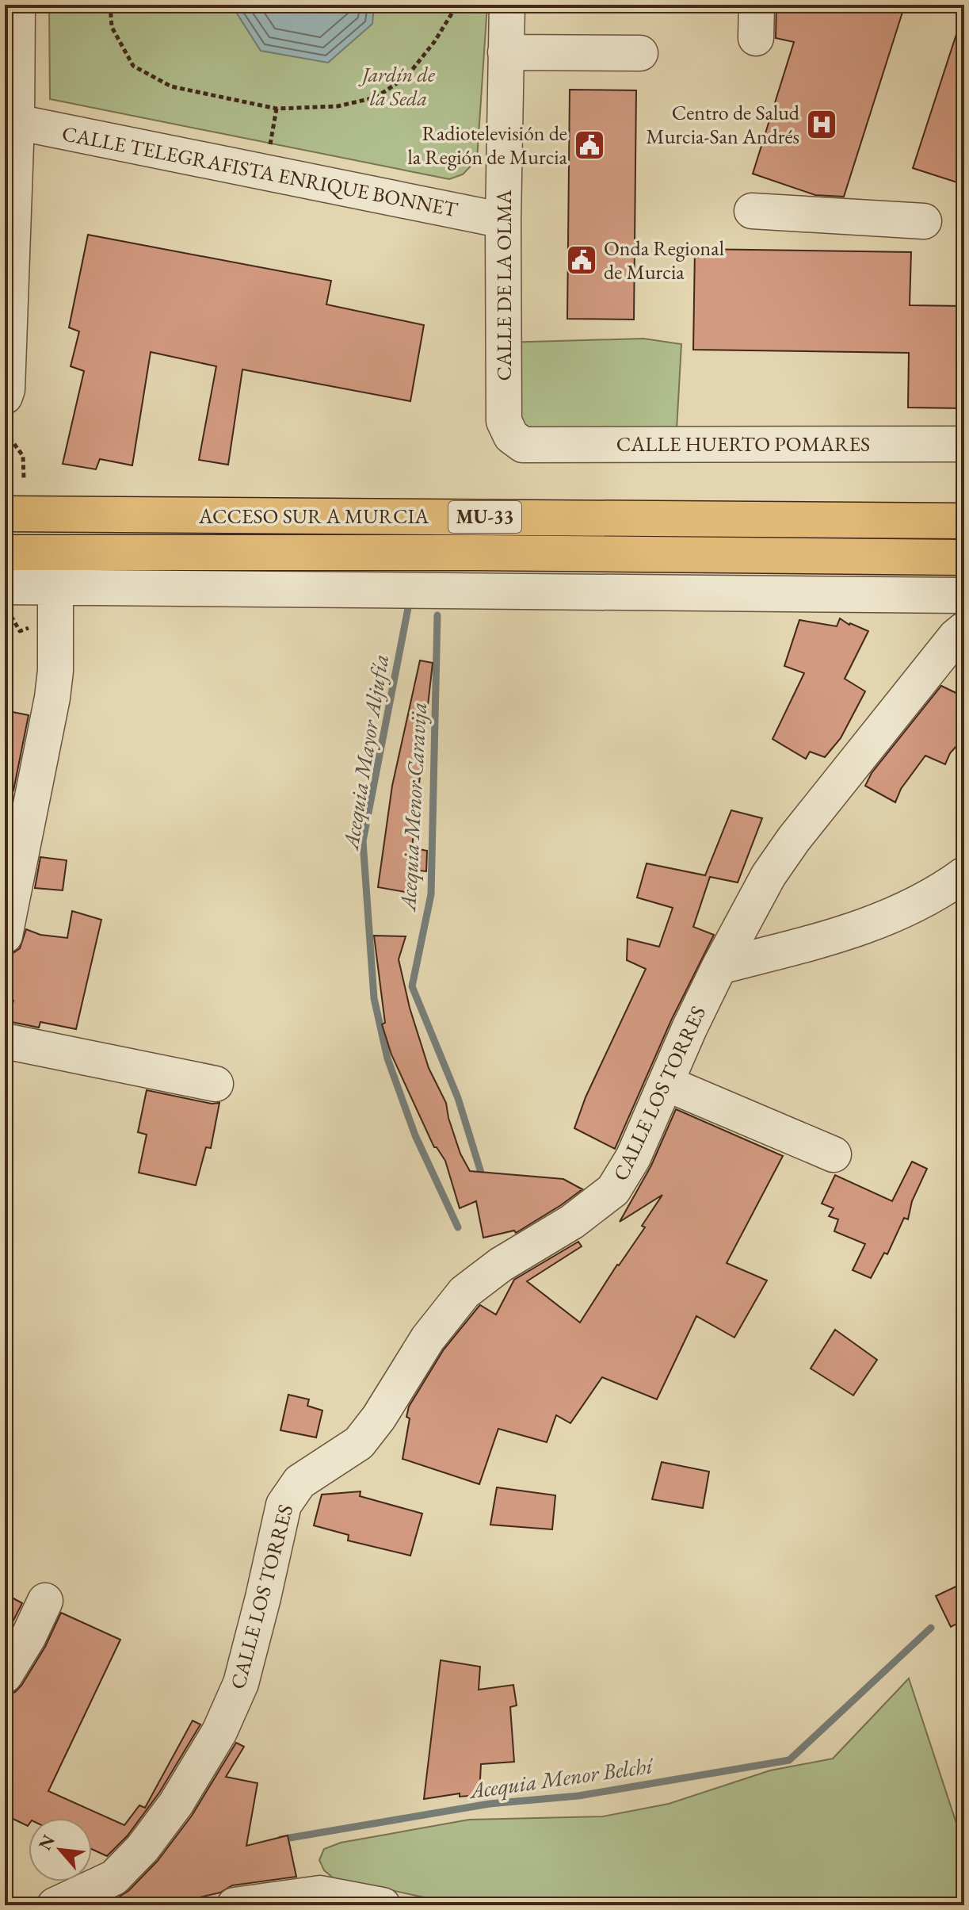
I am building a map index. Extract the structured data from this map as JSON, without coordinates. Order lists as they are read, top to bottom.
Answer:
{
  "streets": {
    "highway": ["ACCESO SUR A MURCIA", "MU-33"],
    "street": [
      "CALLE TELEGRAFISTA ENRIQUE BONNET",
      "CALLE DE LA OLMA",
      "CALLE HUERTO POMARES",
      "CALLE LOS TORRES"
    ]
  },
  "crossings": [
    ["CALLE TELEGRAFISTA ENRIQUE BONNET", "CALLE DE LA OLMA"],
    ["CALLE DE LA OLMA", "CALLE HUERTO POMARES"]
  ],
  "water": ["Acequia Mayor Aljufía", "Acequia Menor Caravija", "Acequia Menor Belchí"],
  "parks": ["Jardín de la Seda"],
  "places": {
    "hospital": ["Centro de Salud Murcia-San Andrés"],
    "public building": ["Radiotelevisión de la Región de Murcia", "Onda Regional de Murcia"]
  },
  "north": "top left"
}
